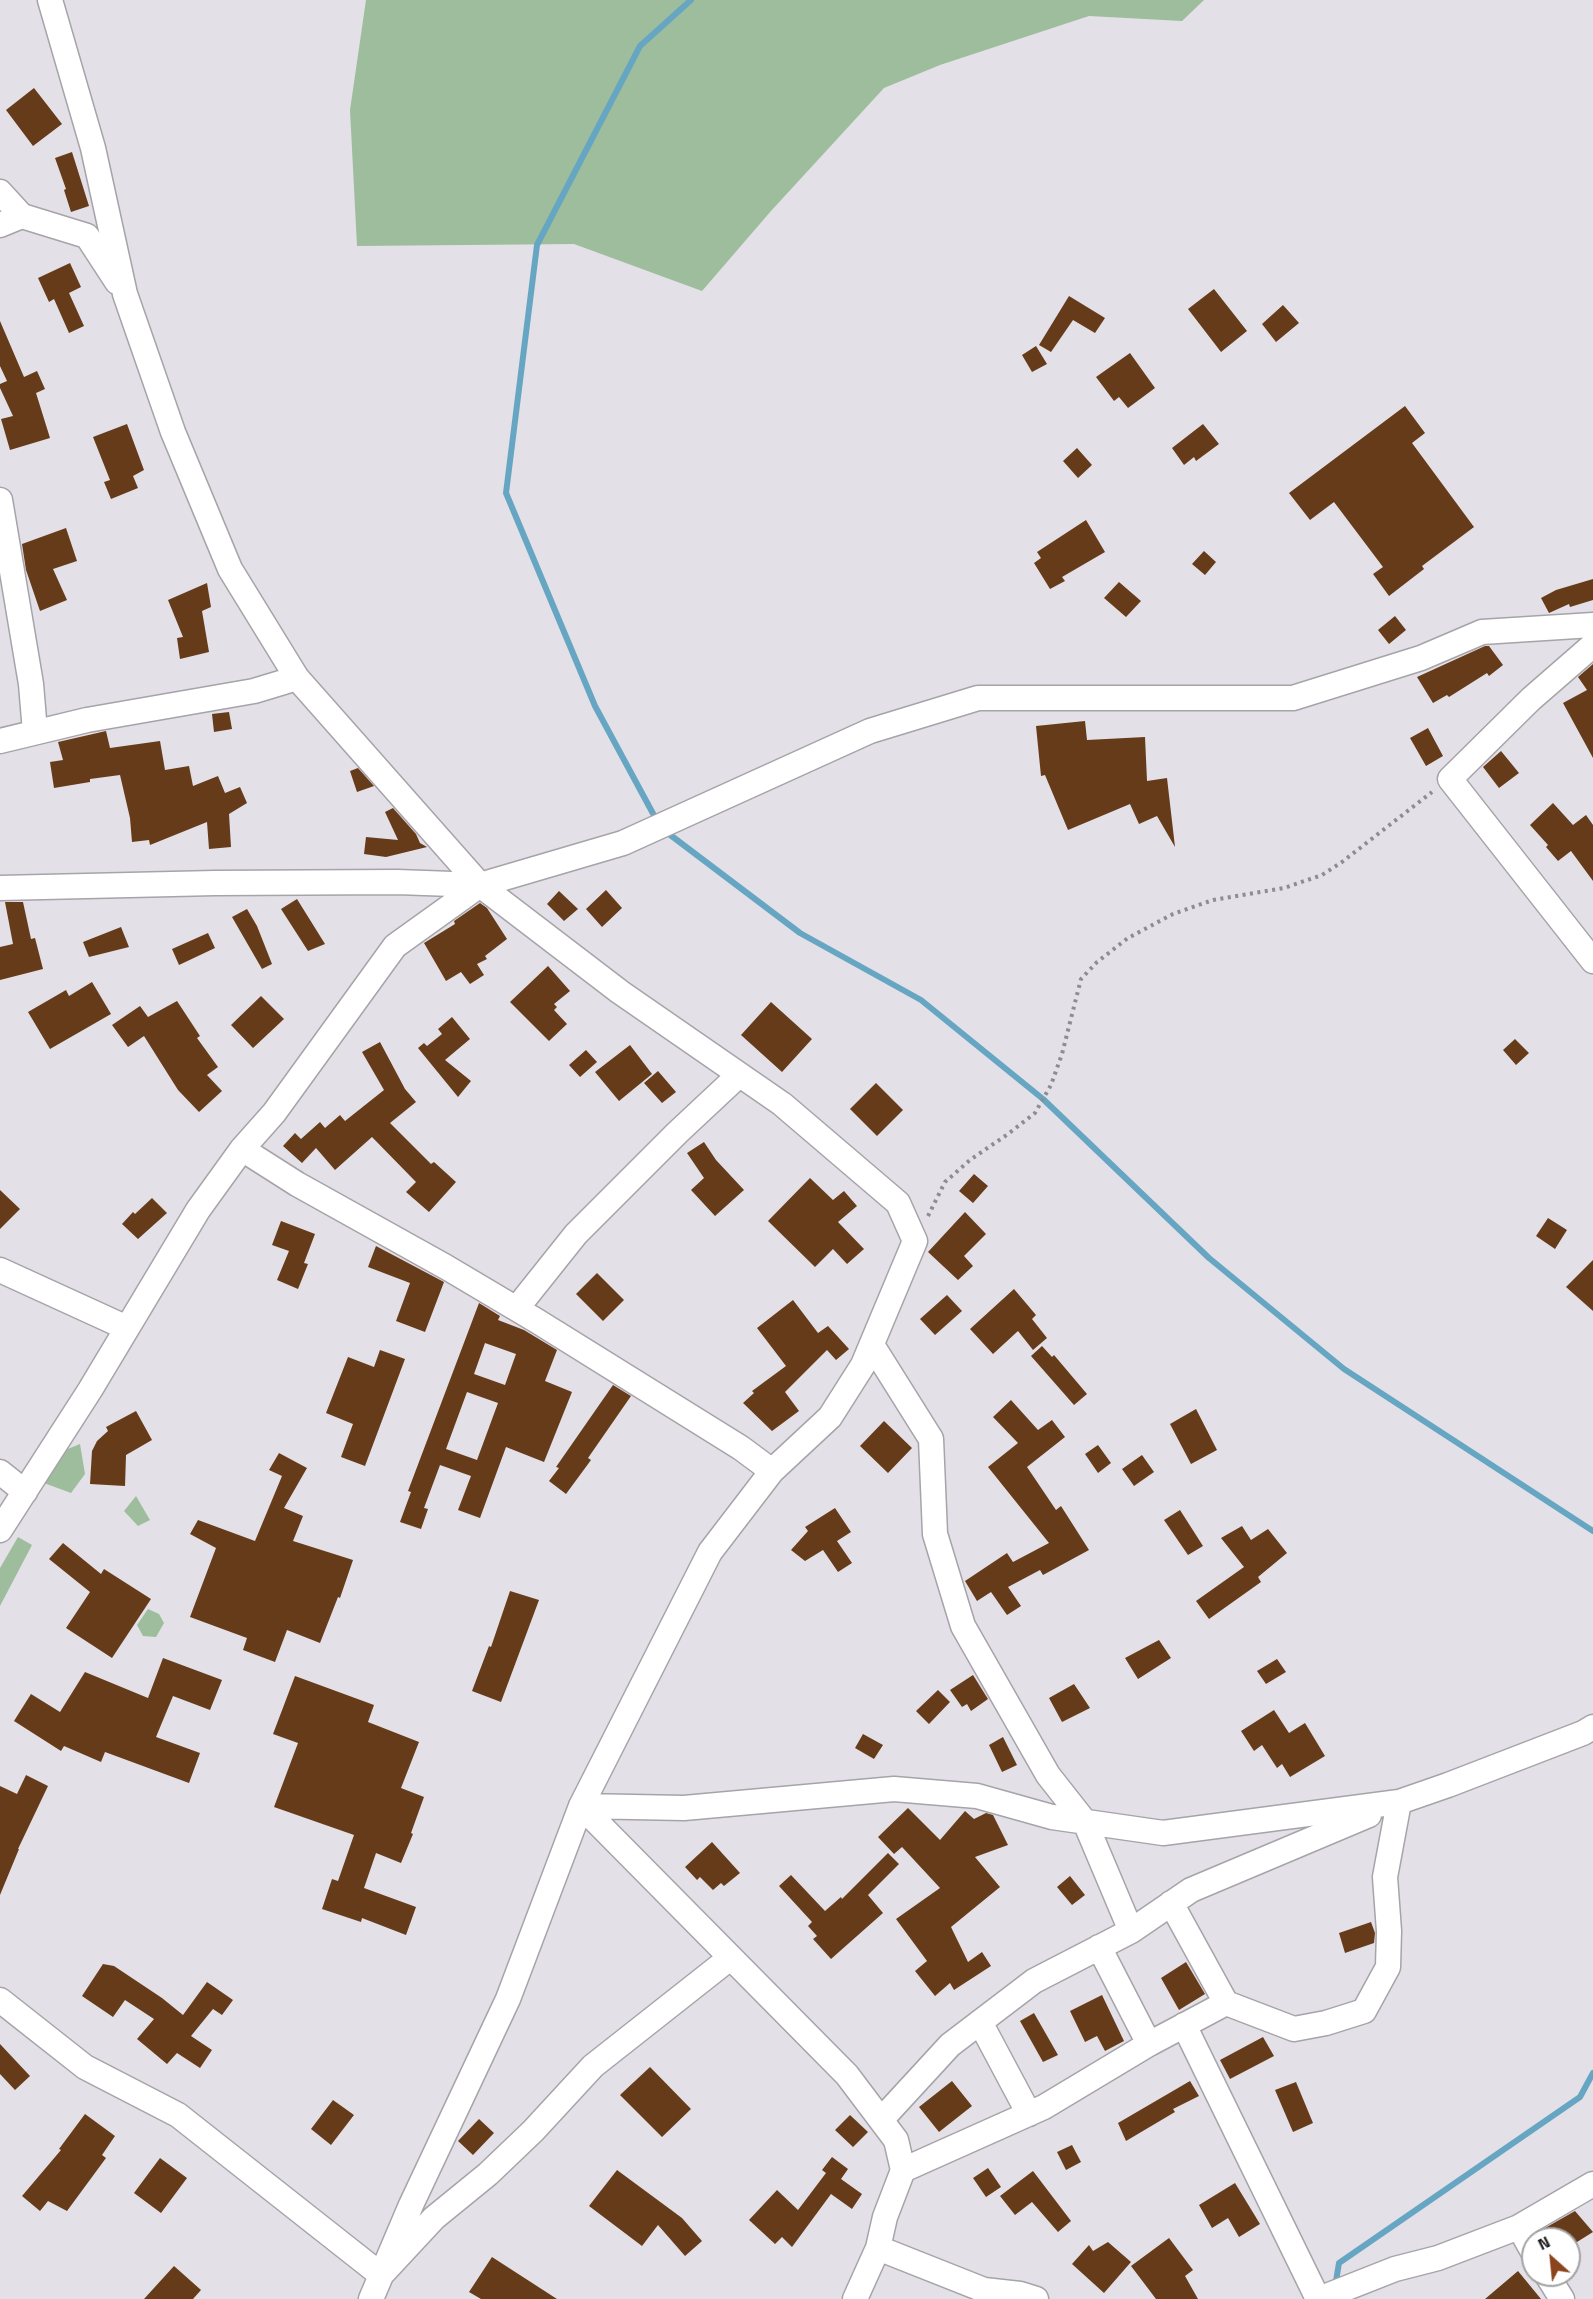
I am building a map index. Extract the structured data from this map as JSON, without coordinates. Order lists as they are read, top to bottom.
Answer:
{
  "north": "top left"
}
